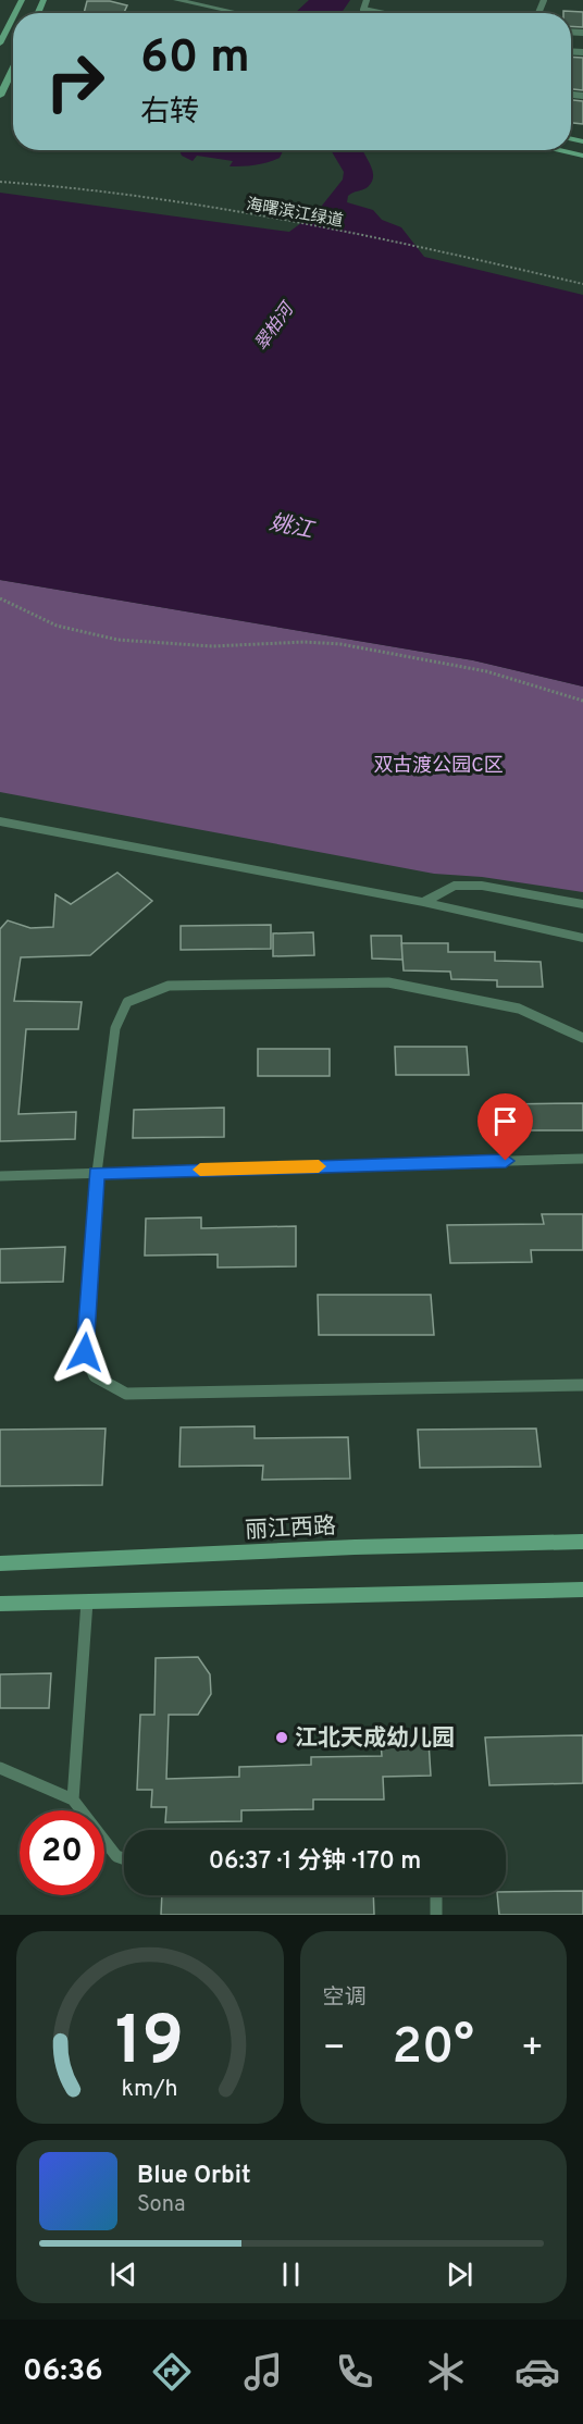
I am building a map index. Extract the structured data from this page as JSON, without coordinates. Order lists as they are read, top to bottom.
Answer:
{
  "streets": {
    "main road": ["丽江西路"],
    "path": ["海曙滨江绿道"]
  },
  "water": ["翠柏河", "姚江"],
  "parks": ["双古渡公园C区"],
  "places": ["江北天成幼儿园"],
  "page": {
    "turn": ["60 m", "右转"],
    "limit": "20",
    "trip": "06:37 · 1 分钟 · 170 m",
    "tile": "空调",
    "heat": ["−", "20°", "+"],
    "song": ["Blue Orbit", "Sona"],
    "tabs": "06:36",
    "gauge": ["19", "km/h"]
  }
}
